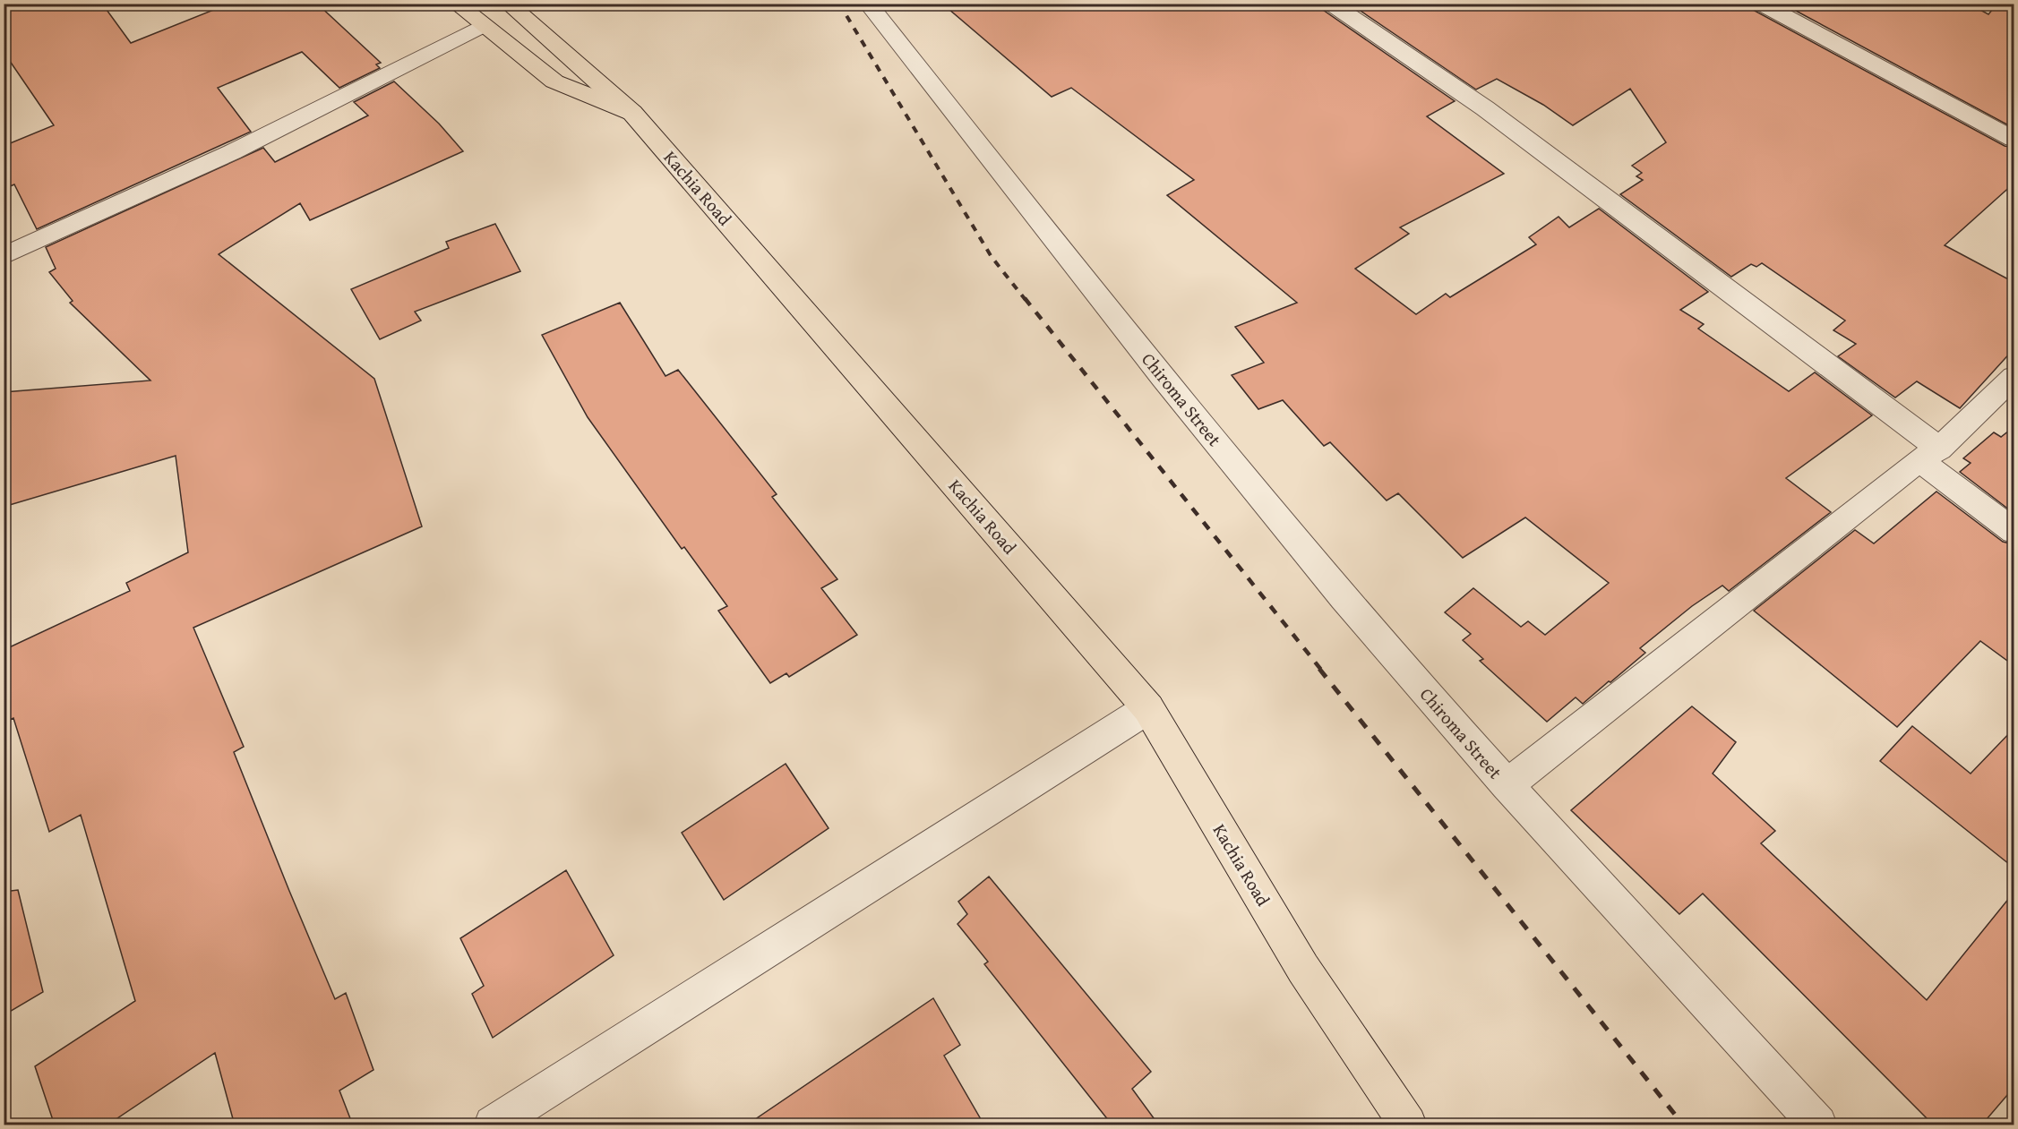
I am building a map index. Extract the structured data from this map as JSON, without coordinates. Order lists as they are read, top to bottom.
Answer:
{
  "streets": {
    "main road": ["Kachia Road"],
    "street": ["Chiroma Street"]
  }
}
